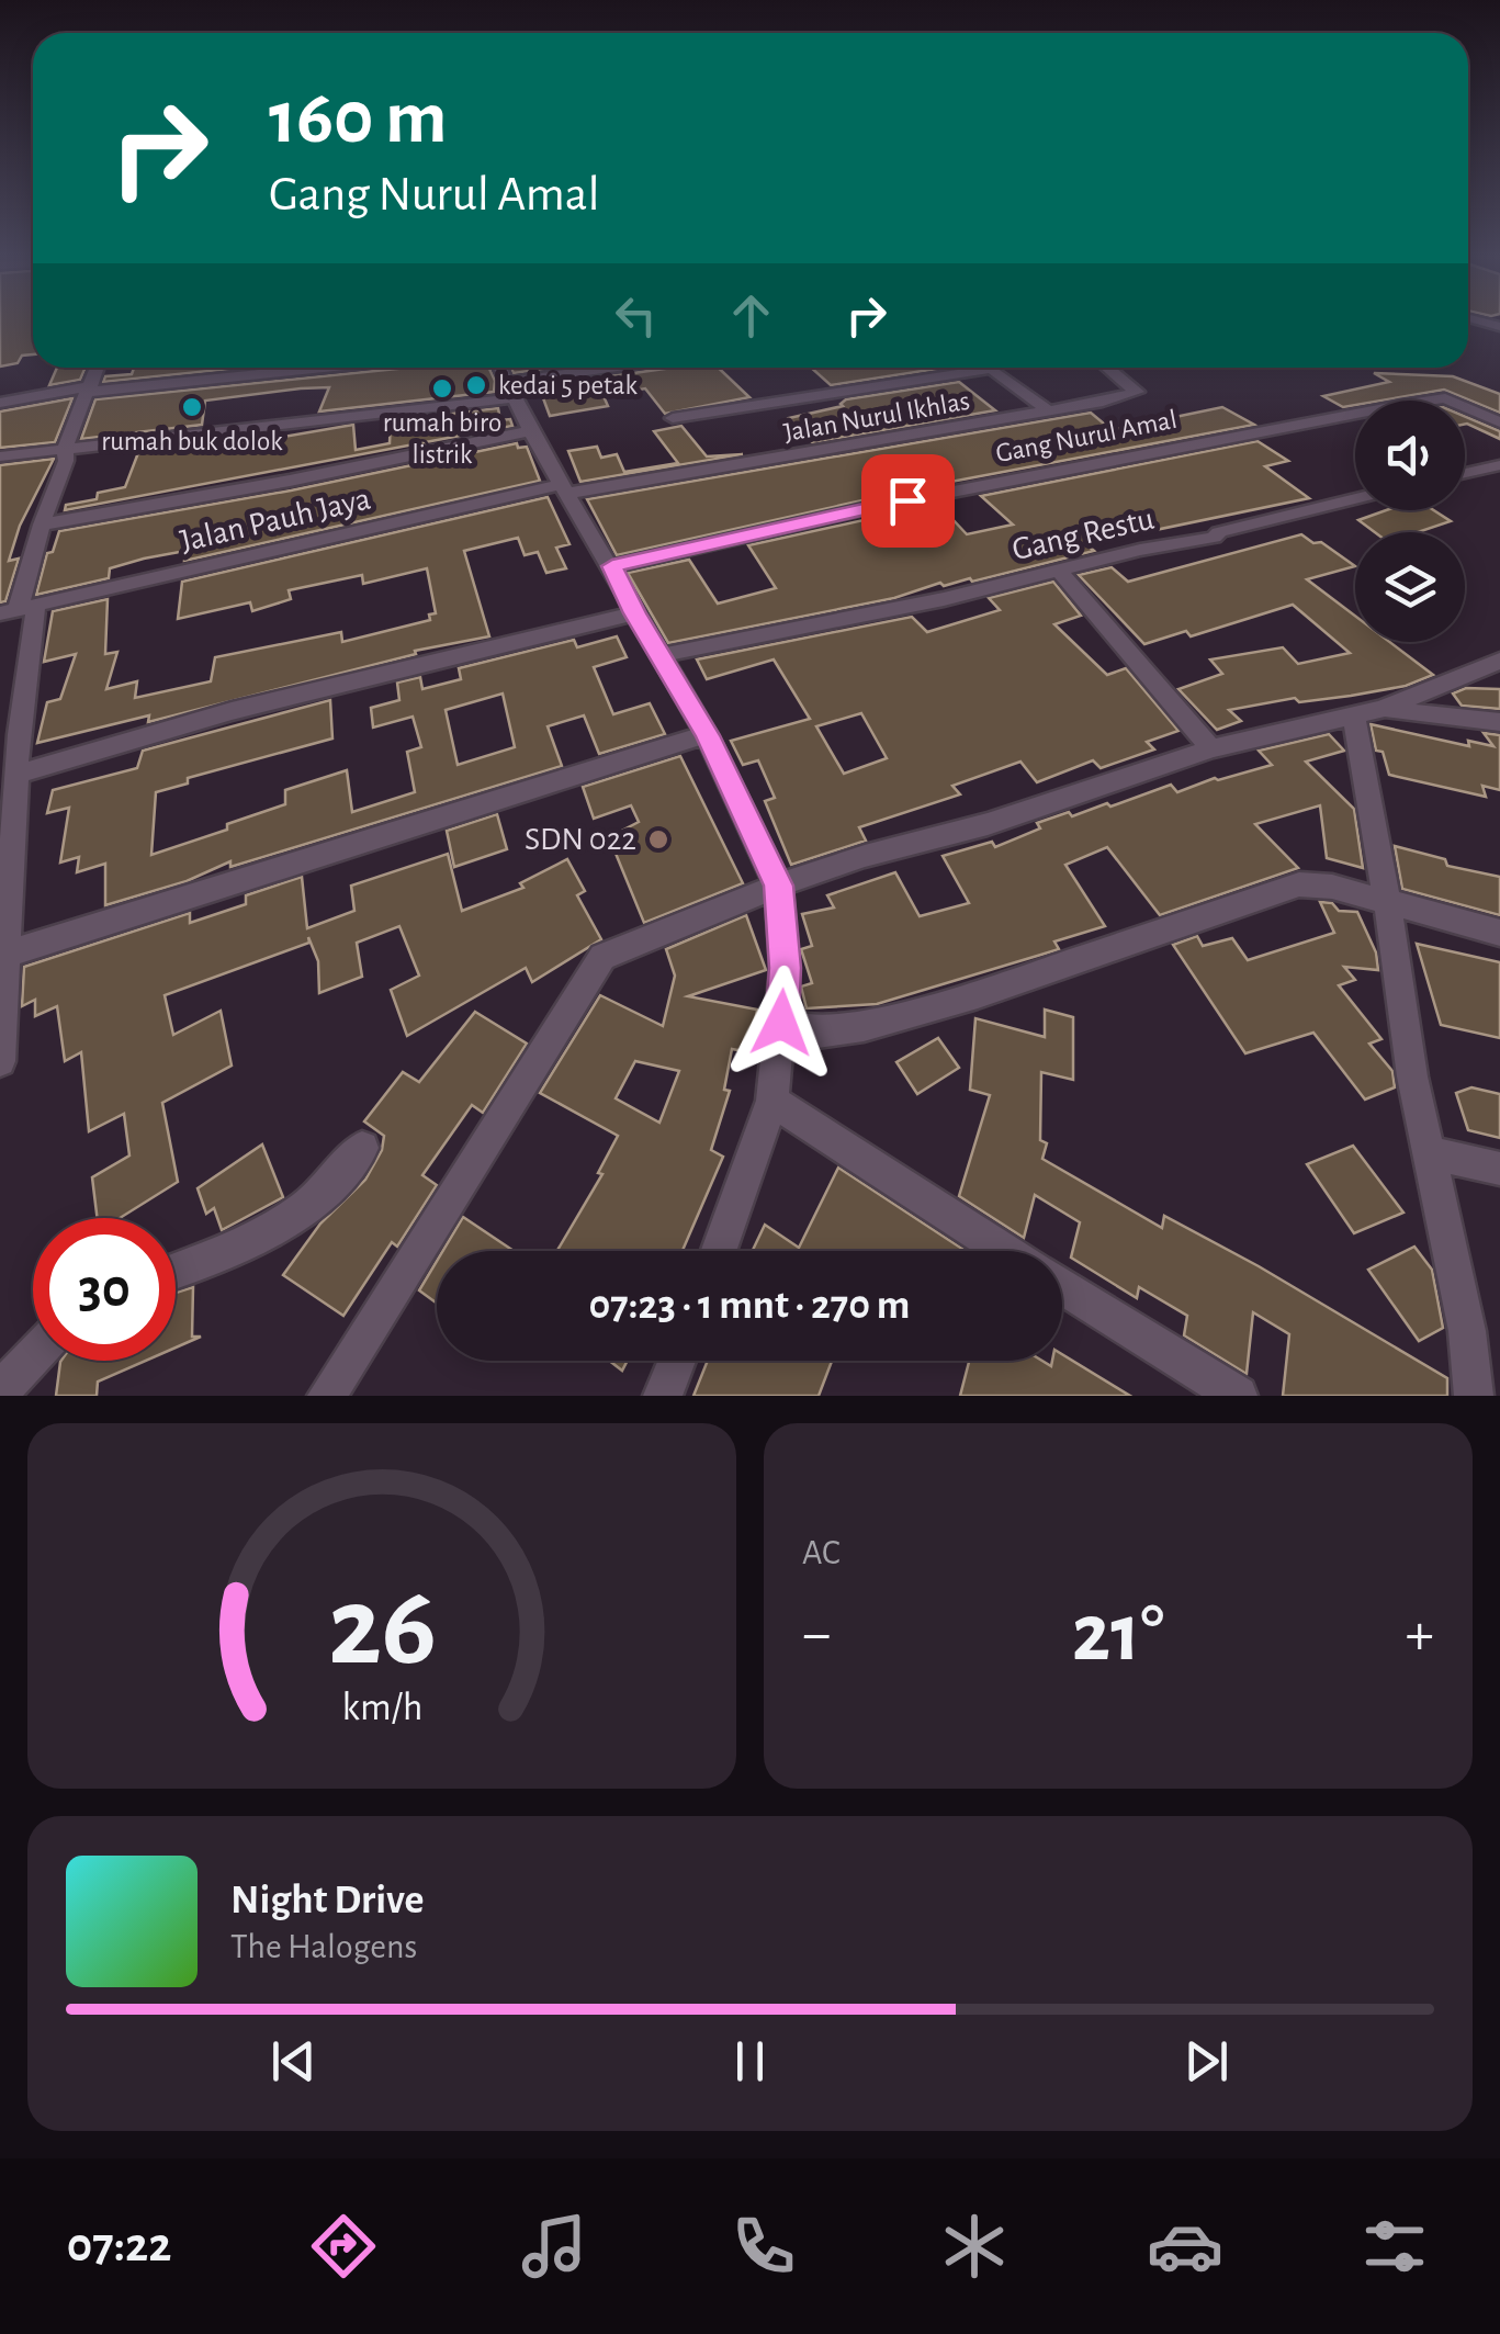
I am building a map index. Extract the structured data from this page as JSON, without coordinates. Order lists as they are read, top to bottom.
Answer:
{
  "streets": {
    "street": [
      "Jalan Nurul Ikhlas",
      "Gang Nurul Amal",
      "Jalan Pauh Jaya",
      "Gang Restu"
    ]
  },
  "crossings": [
    ["Jalan Nurul Ikhlas", "Jalan Pauh Jaya"]
  ],
  "places": [
    "kedai 5 petak",
    "rumah biro listrik",
    "rumah buk dolok",
    "SDN 022"
  ],
  "page": {
    "turn": ["160 m", "Gang Nurul Amal"],
    "limit": "30",
    "trip": "07:23 · 1 mnt · 270 m",
    "tile": "AC",
    "heat": ["−", "21°", "+"],
    "song": ["Night Drive", "The Halogens"],
    "tabs": "07:22",
    "gauge": ["26", "km/h"]
  }
}
